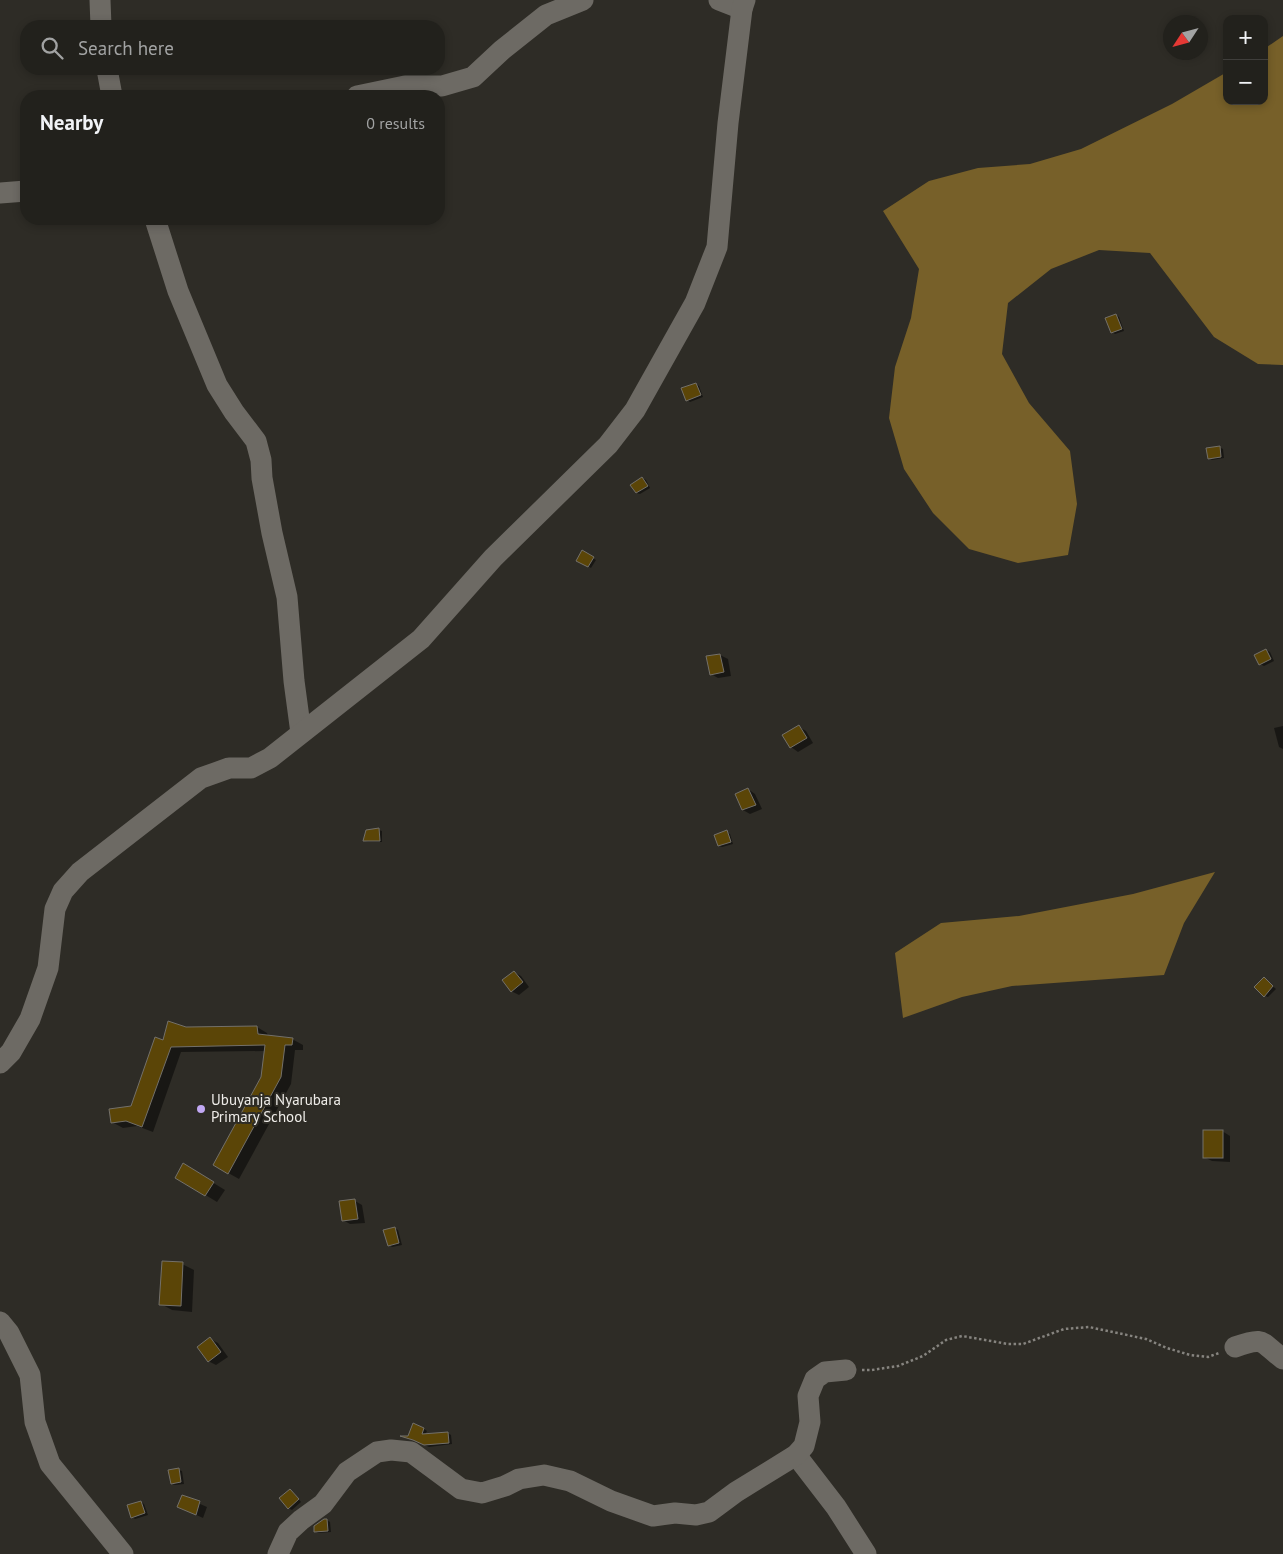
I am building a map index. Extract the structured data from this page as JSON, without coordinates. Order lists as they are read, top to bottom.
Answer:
{
  "places": ["Ubuyanja Nyarubara Primary School"],
  "north": "bottom left",
  "page": {
    "map_buttons": ["+", "−"],
    "search": "Search here",
    "heading": ["Nearby", "0 results"]
  }
}
